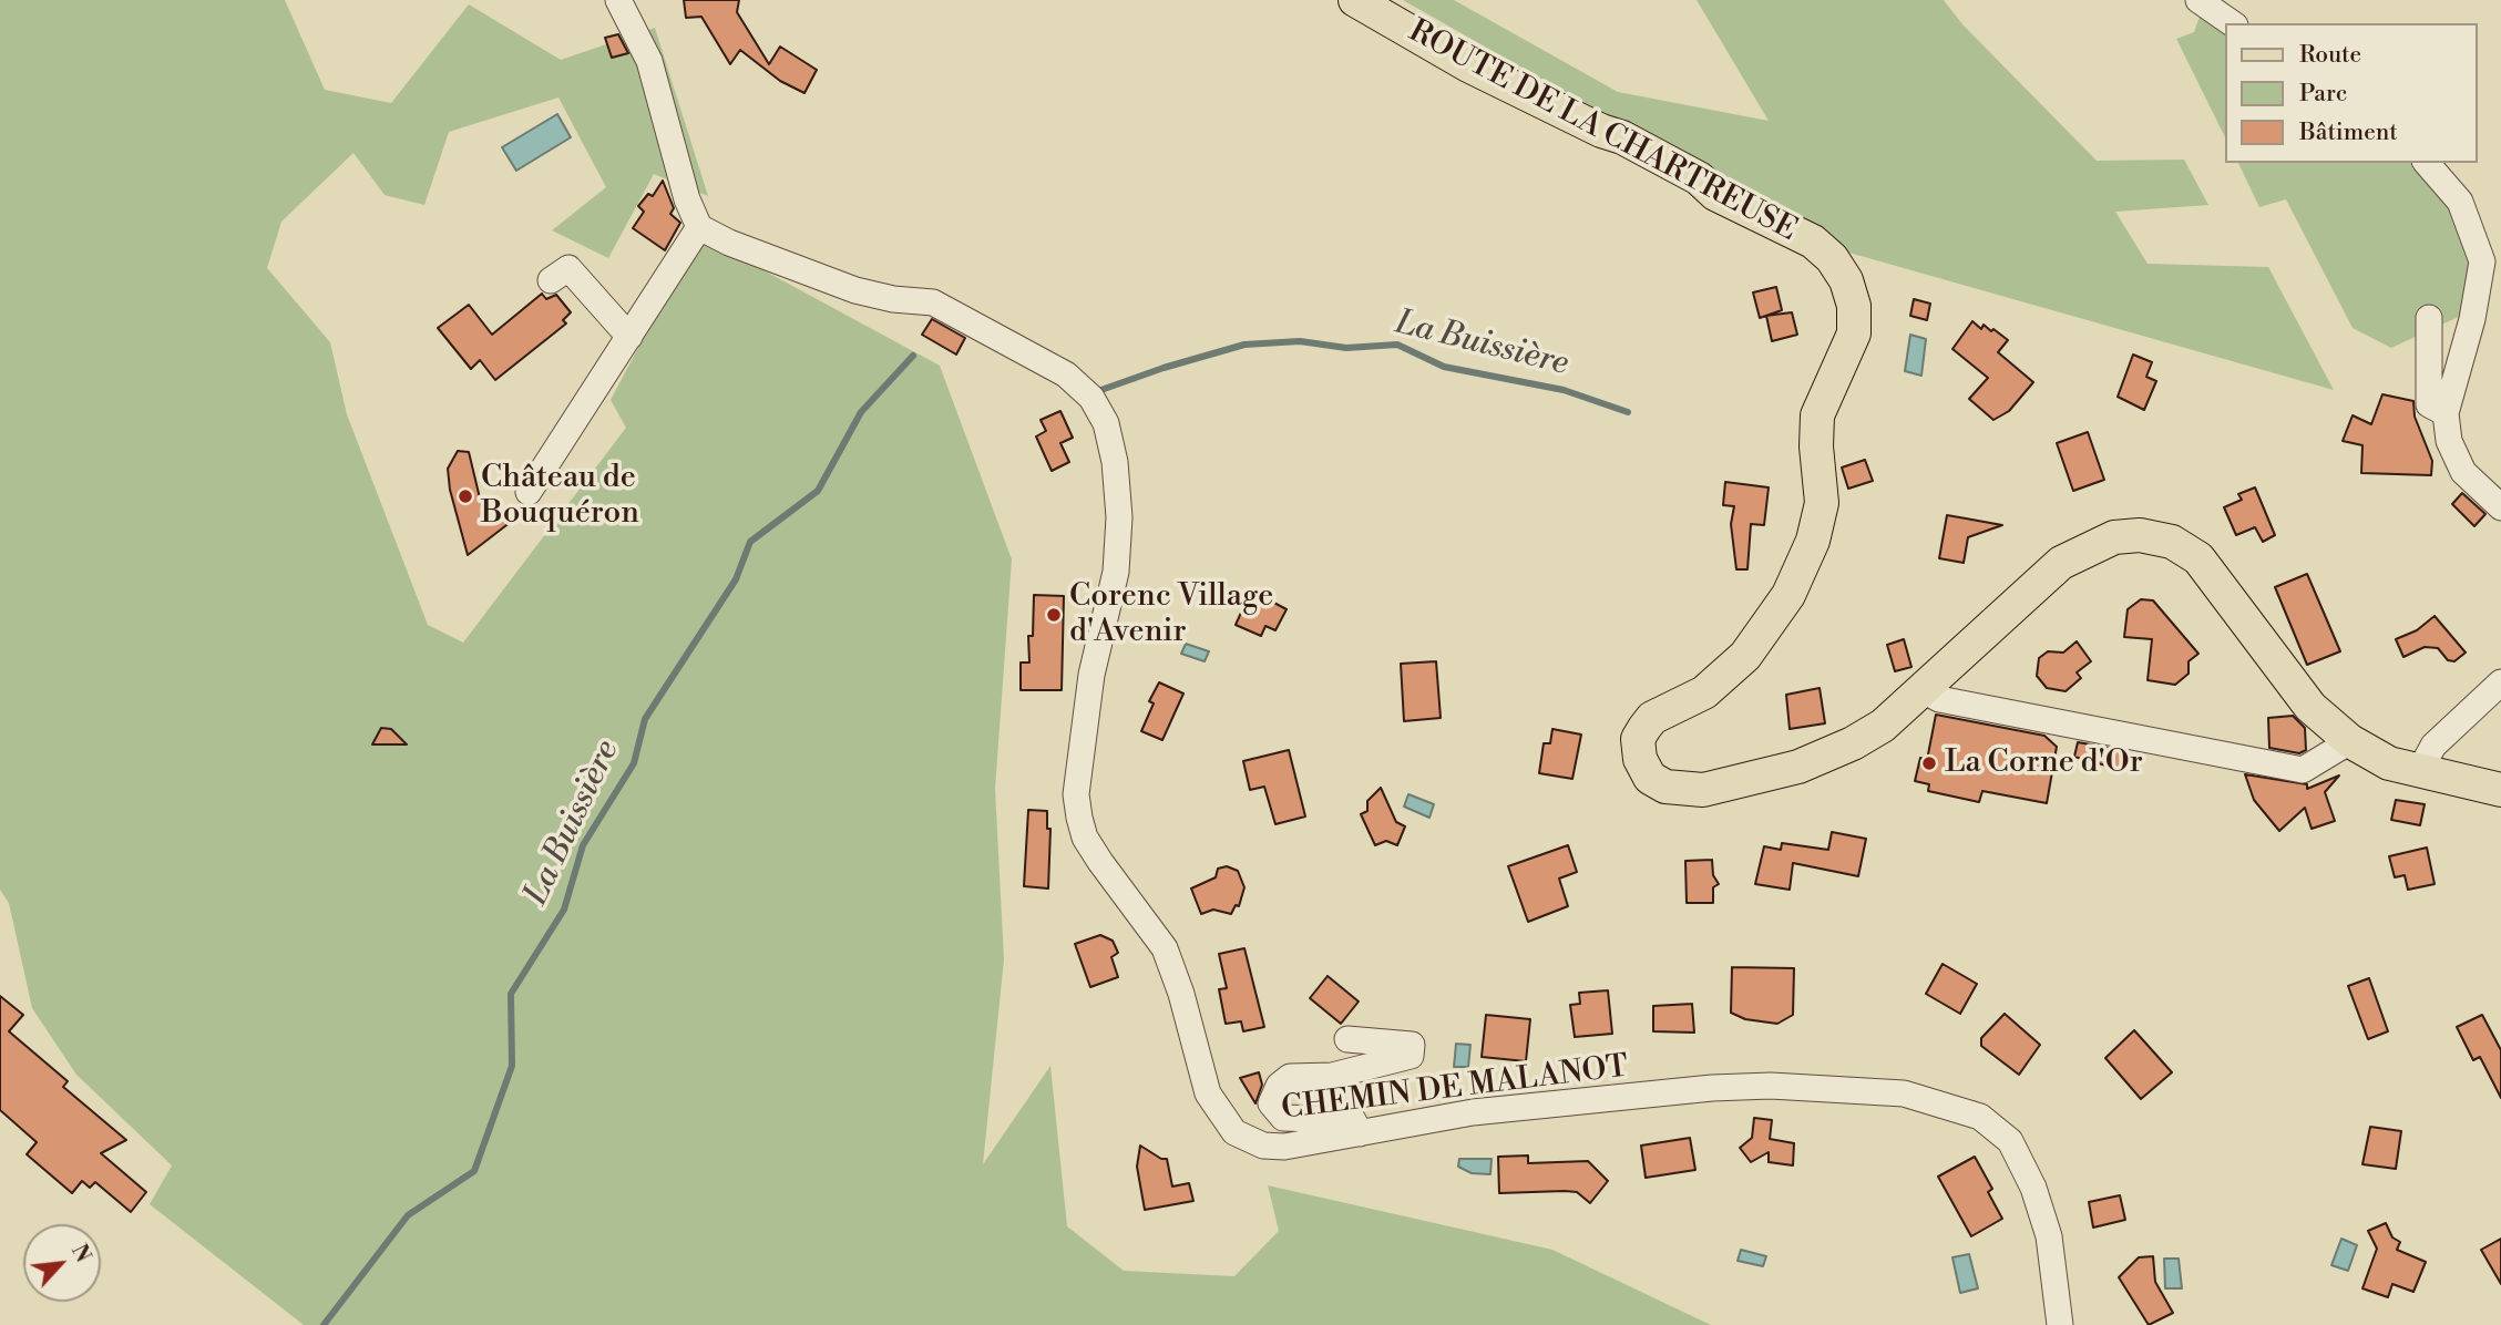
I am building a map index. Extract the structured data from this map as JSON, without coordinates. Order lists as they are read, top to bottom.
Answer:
{
  "streets": {
    "main road": ["ROUTE DE LA CHARTREUSE"],
    "street": ["CHEMIN DE MALANOT"]
  },
  "water": ["La Buissière"],
  "places": ["Château de Bouquéron", "Corenc Village d'Avenir", "La Corne d'Or"],
  "legend": ["Route", "Parc", "Bâtiment"],
  "north": "top right"
}
